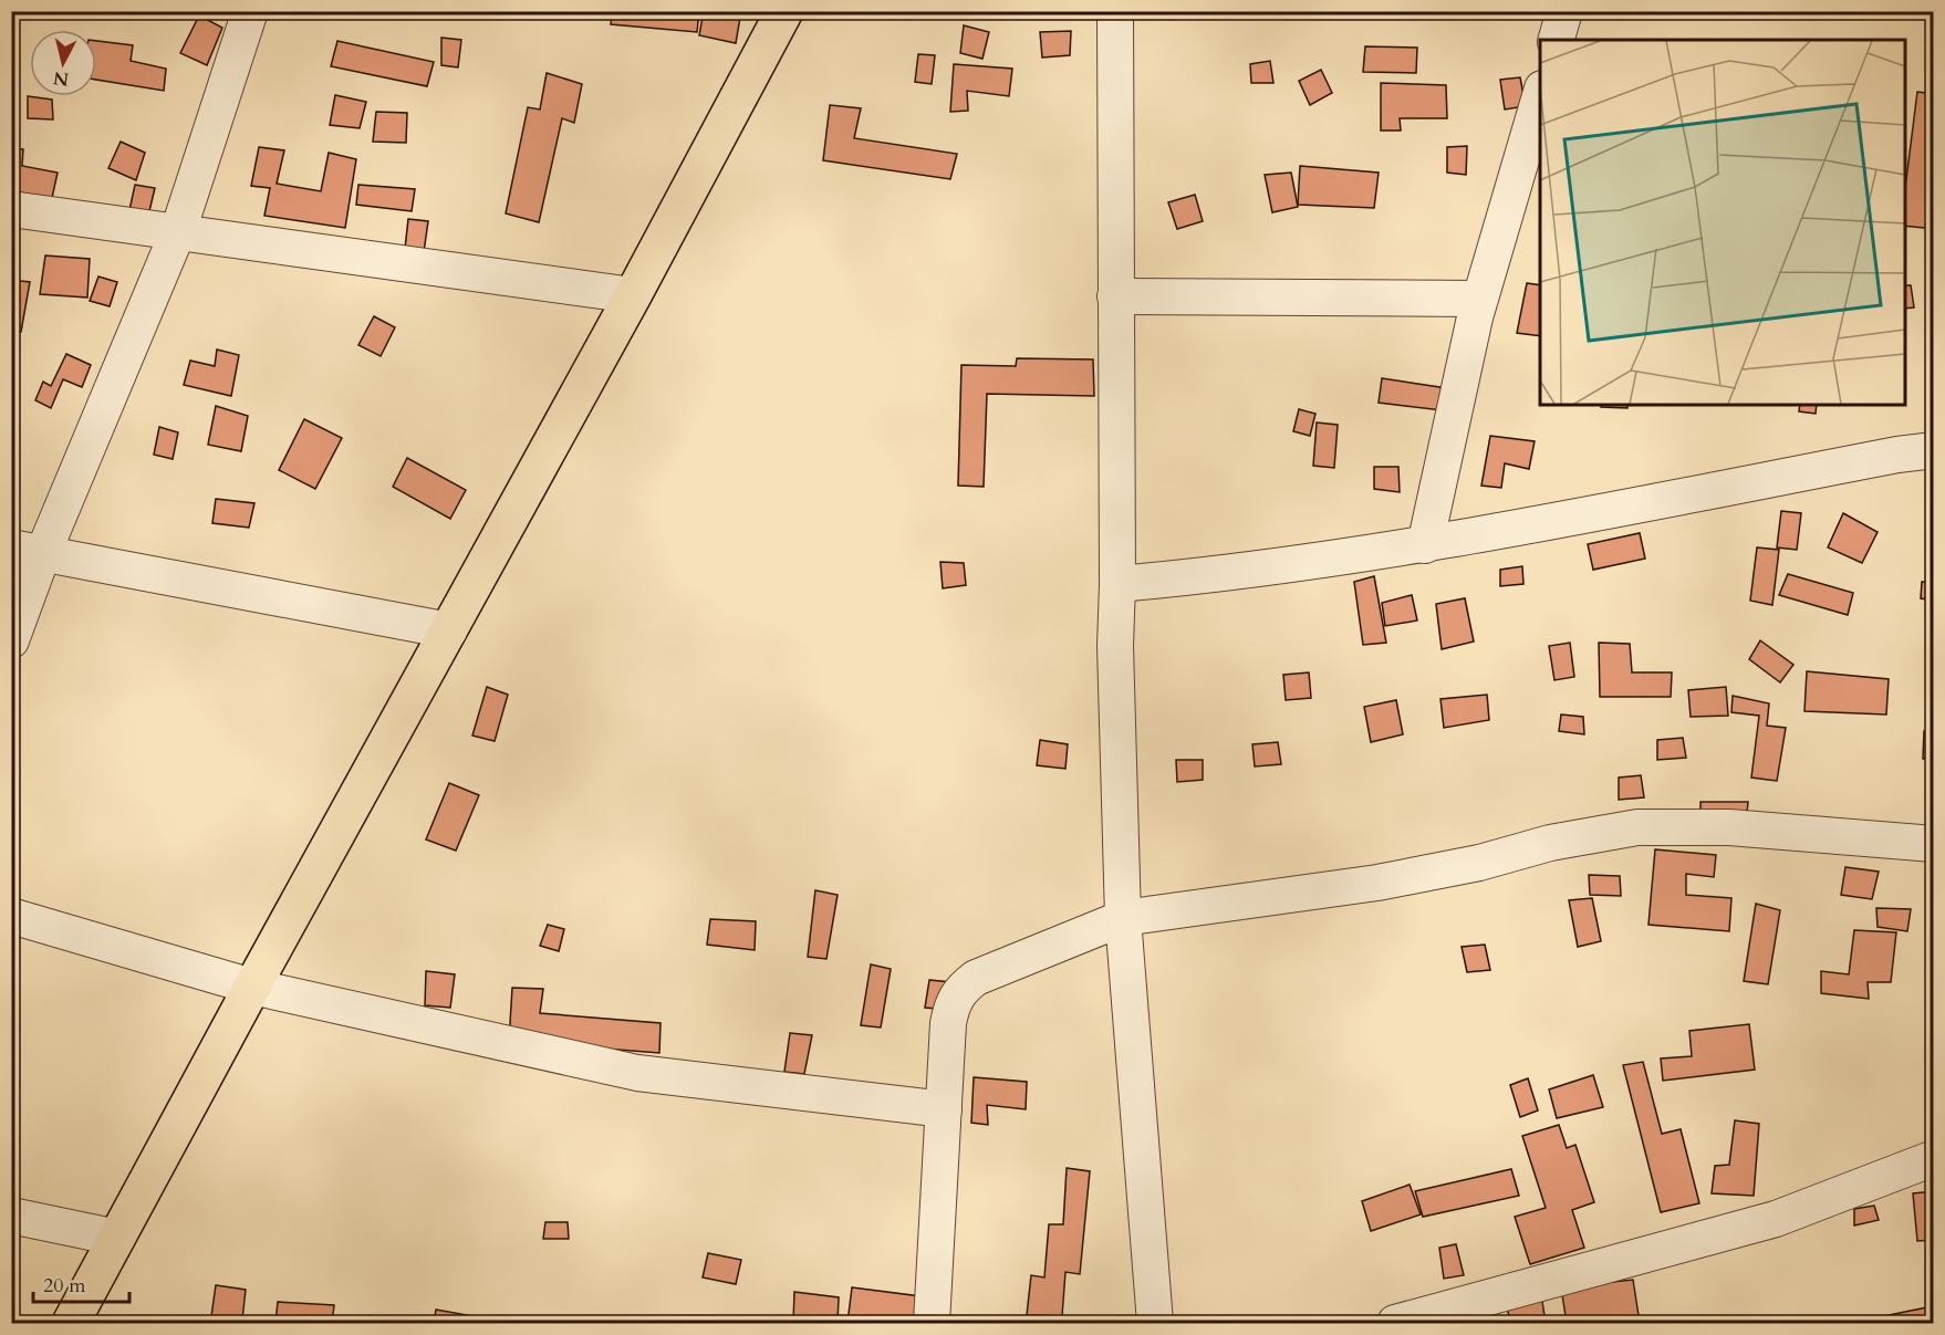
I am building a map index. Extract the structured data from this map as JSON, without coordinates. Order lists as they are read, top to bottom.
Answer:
{
  "scale_bar": "20 m",
  "north": "bottom"
}
